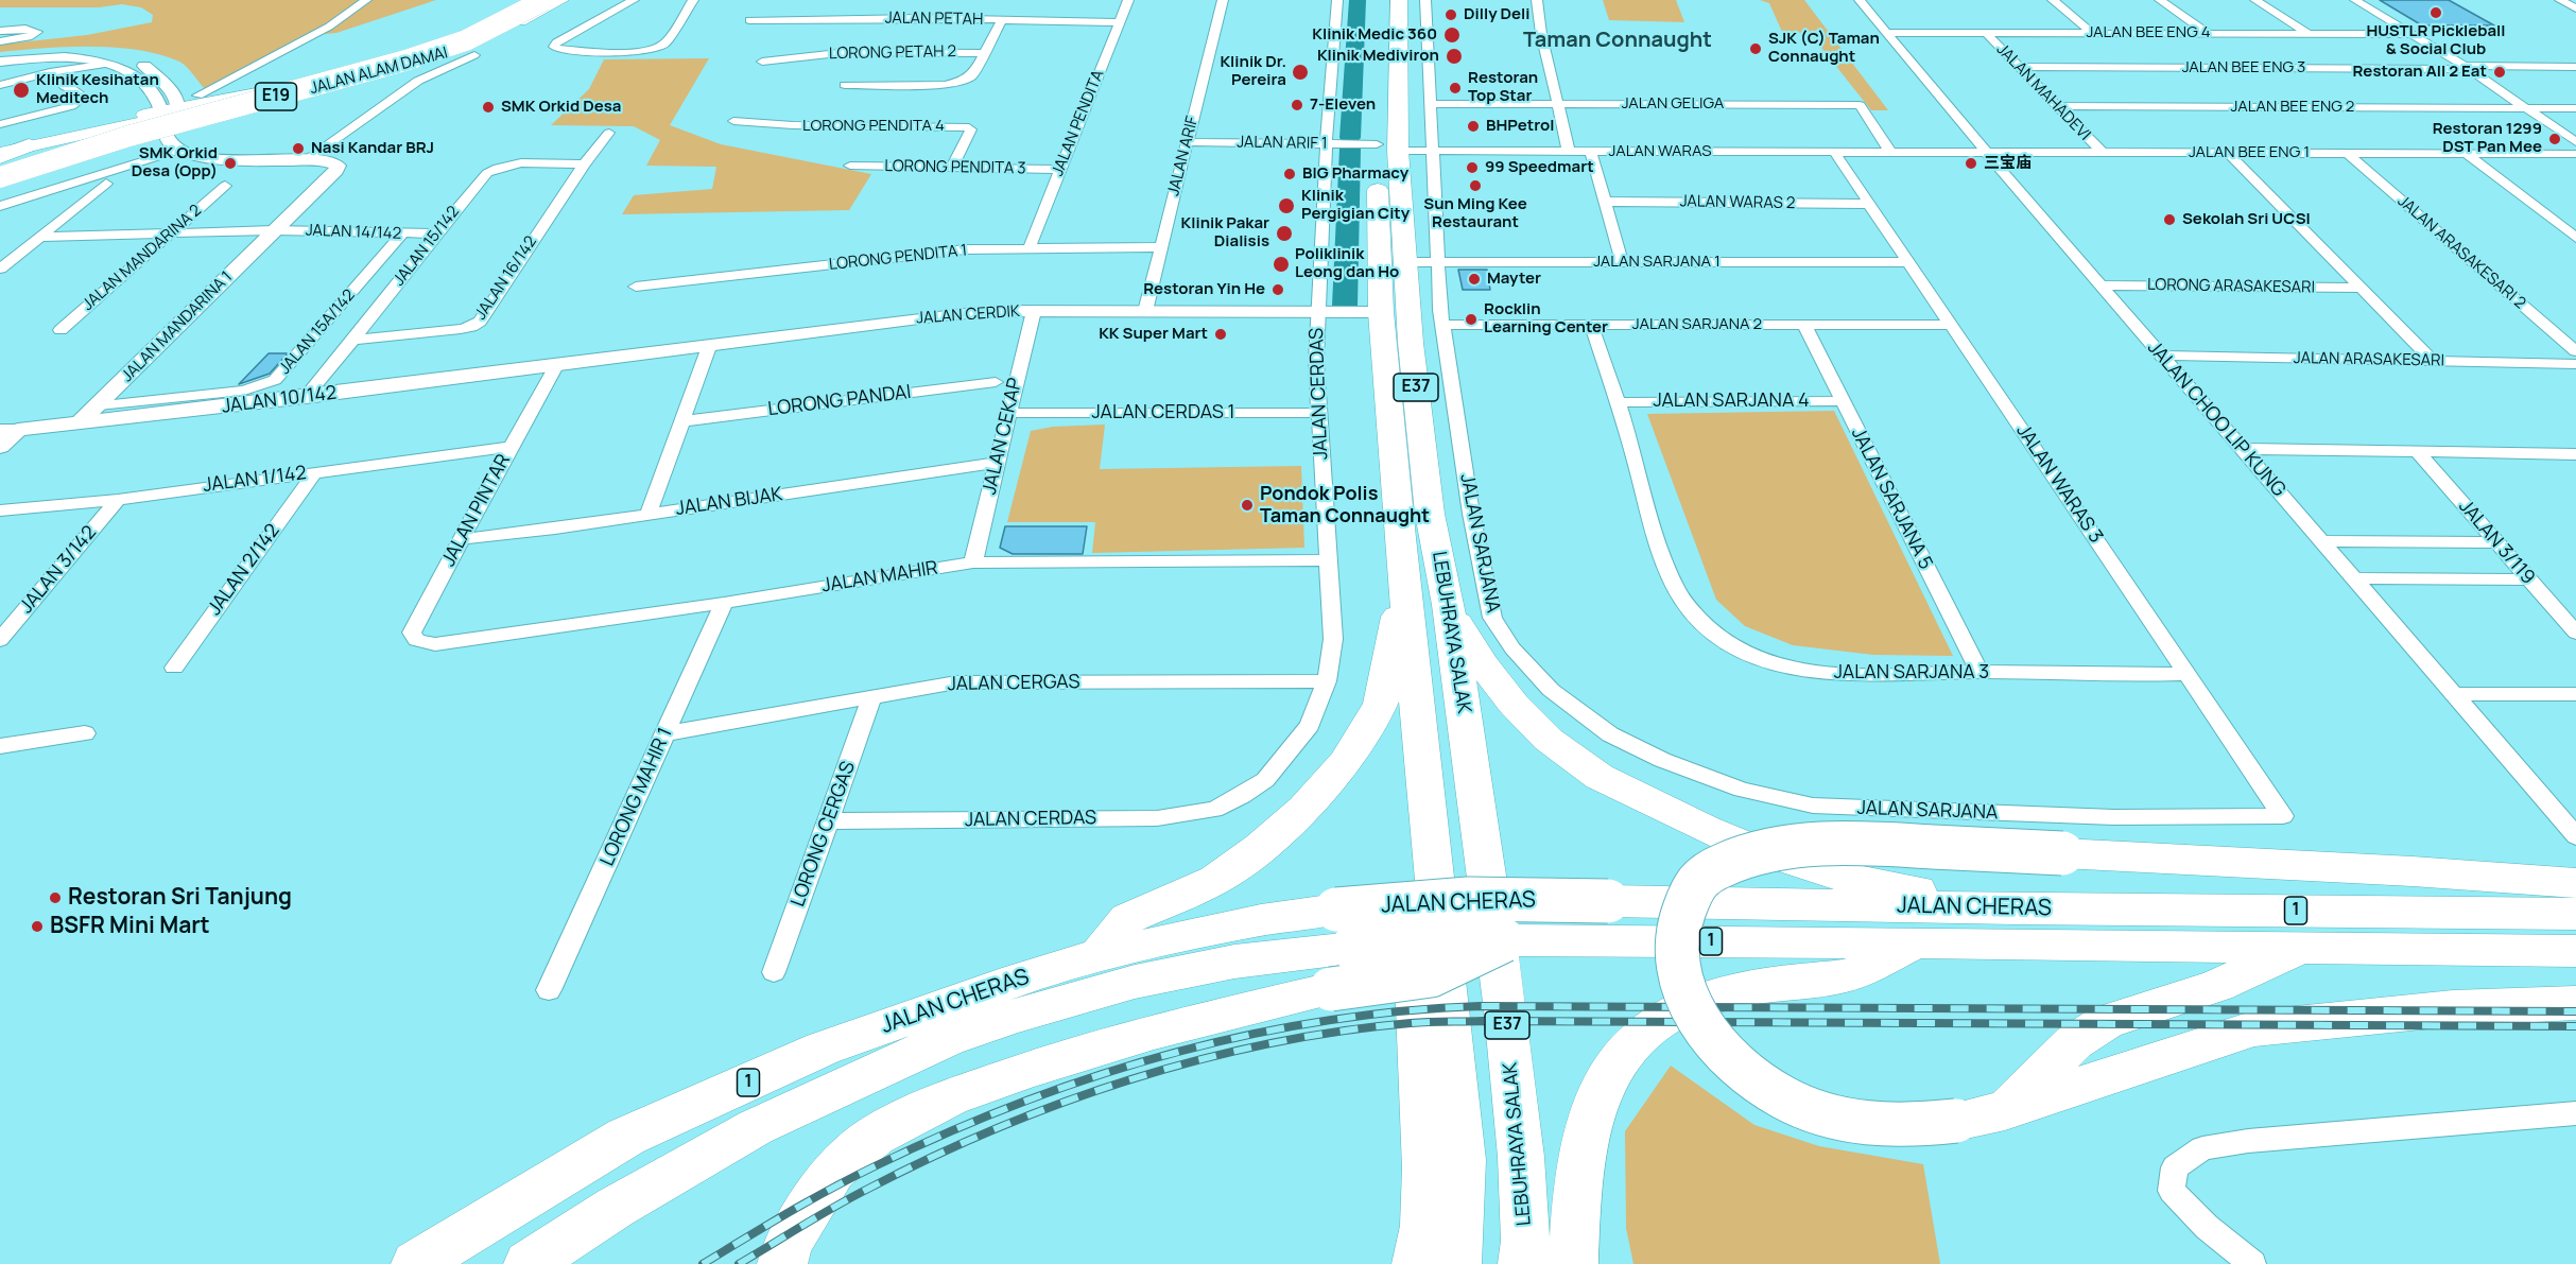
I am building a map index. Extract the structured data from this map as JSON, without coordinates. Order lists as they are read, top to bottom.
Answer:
{
  "streets": {
    "highway": [
      "E19",
      "E37",
      "LEBUHRAYA SALAK",
      "JALAN CHERAS",
      "1"
    ],
    "main road": ["JALAN ALAM DAMAI"],
    "street": [
      "JALAN PETAH",
      "JALAN BEE ENG 4",
      "LORONG PETAH 2",
      "JALAN BEE ENG 3",
      "JALAN MAHADEVI",
      "JALAN GELIGA",
      "JALAN BEE ENG 2",
      "JALAN PENDITA",
      "LORONG PENDITA 4",
      "JALAN ARIF 1",
      "JALAN WARAS",
      "JALAN BEE ENG 1",
      "JALAN ARIF",
      "LORONG PENDITA 3",
      "JALAN WARAS 2",
      "JALAN 14/142",
      "JALAN 15/142",
      "JALAN ARASAKESARI 2",
      "JALAN MANDARINA 2",
      "LORONG PENDITA 1",
      "JALAN SARJANA 1",
      "JALAN 16/142",
      "LORONG ARASAKESARI",
      "JALAN CERDIK",
      "JALAN SARJANA 2",
      "JALAN MANDARINA 1",
      "JALAN 15A/142",
      "JALAN ARASAKESARI",
      "JALAN CERDAS",
      "JALAN 10/142",
      "LORONG PANDAI",
      "JALAN SARJANA 4",
      "JALAN CERDAS 1",
      "JALAN CHOO LIP KUNG",
      "JALAN CEKAP",
      "JALAN 1/142",
      "JALAN WARAS 3",
      "JALAN SARJANA 5",
      "JALAN BIJAK",
      "JALAN PINTAR",
      "JALAN 3/119",
      "JALAN SARJANA",
      "JALAN 3/142",
      "JALAN 2/142",
      "JALAN MAHIR",
      "JALAN SARJANA 3",
      "JALAN CERGAS",
      "LORONG MAHIR 1",
      "LORONG CERGAS"
    ]
  },
  "crossings": [
    ["JALAN PETAH", "JALAN PENDITA"],
    ["JALAN BEE ENG 4", "JALAN MAHADEVI"],
    ["JALAN BEE ENG 4", "JALAN CHOO LIP KUNG"],
    ["JALAN BEE ENG 3", "JALAN MAHADEVI"],
    ["JALAN ALAM DAMAI", "E19"],
    ["JALAN ALAM DAMAI", "JALAN MANDARINA 1"],
    ["JALAN MAHADEVI", "JALAN BEE ENG 2"],
    ["JALAN MAHADEVI", "JALAN BEE ENG 1"],
    ["JALAN GELIGA", "JALAN WARAS"],
    ["JALAN GELIGA", "JALAN SARJANA"],
    ["JALAN PENDITA", "LORONG PENDITA 3"],
    ["JALAN PENDITA", "LORONG PENDITA 1"],
    ["LORONG PENDITA 4", "LORONG PENDITA 3"],
    ["JALAN ARIF 1", "JALAN WARAS"],
    ["JALAN ARIF 1", "JALAN ARIF"],
    ["JALAN ARIF 1", "JALAN CERDAS"],
    ["JALAN ARIF 1", "LEBUHRAYA SALAK"],
    ["JALAN WARAS", "JALAN BEE ENG 1"],
    ["JALAN WARAS", "JALAN WARAS 3"],
    ["JALAN WARAS", "JALAN SARJANA"],
    ["JALAN WARAS", "LEBUHRAYA SALAK"],
    ["JALAN BEE ENG 1", "JALAN ARASAKESARI 2"],
    ["JALAN BEE ENG 1", "JALAN CHOO LIP KUNG"],
    ["JALAN ARIF", "LORONG PENDITA 1"],
    ["JALAN ARIF", "JALAN CERDIK"],
    ["JALAN WARAS 2", "JALAN WARAS 3"],
    ["JALAN 14/142", "JALAN 15/142"],
    ["JALAN 14/142", "JALAN MANDARINA 1"],
    ["JALAN 14/142", "JALAN 15A/142"],
    ["JALAN 15/142", "JALAN 16/142"],
    ["JALAN 15/142", "JALAN 10/142"],
    ["JALAN SARJANA 1", "JALAN WARAS 3"],
    ["JALAN SARJANA 1", "JALAN SARJANA"],
    ["JALAN SARJANA 1", "LEBUHRAYA SALAK"],
    ["LORONG ARASAKESARI", "JALAN CHOO LIP KUNG"],
    ["JALAN CERDIK", "JALAN CERDAS"],
    ["JALAN CERDIK", "JALAN 10/142"],
    ["JALAN CERDIK", "JALAN CEKAP"],
    ["JALAN CERDIK", "JALAN PINTAR"],
    ["JALAN CERDIK", "LEBUHRAYA SALAK"],
    ["JALAN SARJANA 2", "JALAN WARAS 3"],
    ["JALAN SARJANA 2", "JALAN SARJANA 5"],
    ["JALAN SARJANA 2", "JALAN SARJANA"],
    ["JALAN SARJANA 2", "JALAN SARJANA 3"],
    ["JALAN MANDARINA 1", "JALAN 15A/142"],
    ["JALAN MANDARINA 1", "JALAN 10/142"],
    ["JALAN ARASAKESARI", "JALAN CHOO LIP KUNG"],
    ["JALAN CERDAS", "JALAN CERDAS 1"],
    ["JALAN CERDAS", "JALAN MAHIR"],
    ["JALAN CERDAS", "JALAN CERGAS"],
    ["JALAN CERDAS", "LORONG CERGAS"],
    ["JALAN 10/142", "JALAN PINTAR"],
    ["JALAN SARJANA 4", "JALAN SARJANA 5"],
    ["JALAN SARJANA 4", "JALAN SARJANA 3"],
    ["JALAN CERDAS 1", "JALAN CEKAP"],
    ["JALAN CEKAP", "JALAN BIJAK"],
    ["JALAN CEKAP", "JALAN MAHIR"],
    ["JALAN 1/142", "JALAN PINTAR"],
    ["JALAN 1/142", "JALAN 3/142"],
    ["JALAN 1/142", "JALAN 2/142"],
    ["JALAN WARAS 3", "JALAN SARJANA"],
    ["JALAN WARAS 3", "JALAN SARJANA 3"],
    ["JALAN SARJANA 5", "JALAN SARJANA 3"],
    ["JALAN BIJAK", "JALAN PINTAR"],
    ["JALAN PINTAR", "JALAN MAHIR"],
    ["JALAN MAHIR", "LORONG MAHIR 1"],
    ["JALAN CERGAS", "LORONG MAHIR 1"],
    ["JALAN CERGAS", "LORONG CERGAS"]
  ],
  "districts": ["Taman Connaught"],
  "places": [
    "HUSTLR Pickleball & Social Club",
    "Dilly Deli",
    "Klinik Medic 360",
    "SJK (C) Taman Connaught",
    "Klinik Mediviron",
    "Klinik Dr. Pereira",
    "Restoran All 2 Eat",
    "Restoran Top Star",
    "Klinik Kesihatan Meditech",
    "7-Eleven",
    "SMK Orkid Desa",
    "BHPetrol",
    "Restoran 1299 DST Pan Mee",
    "Nasi Kandar BRJ",
    "SMK Orkid Desa (Opp)",
    "三宝庙",
    "99 Speedmart",
    "BIG Pharmacy",
    "Sun Ming Kee Restaurant",
    "Klinik Pergigian City",
    "Sekolah Sri UCSI",
    "Klinik Pakar Dialisis",
    "Poliklinik Leong dan Ho",
    "Mayter",
    "Restoran Yin He",
    "Rocklin Learning Center",
    "KK Super Mart",
    "Pondok Polis Taman Connaught",
    "Restoran Sri Tanjung",
    "BSFR Mini Mart"
  ]
}
